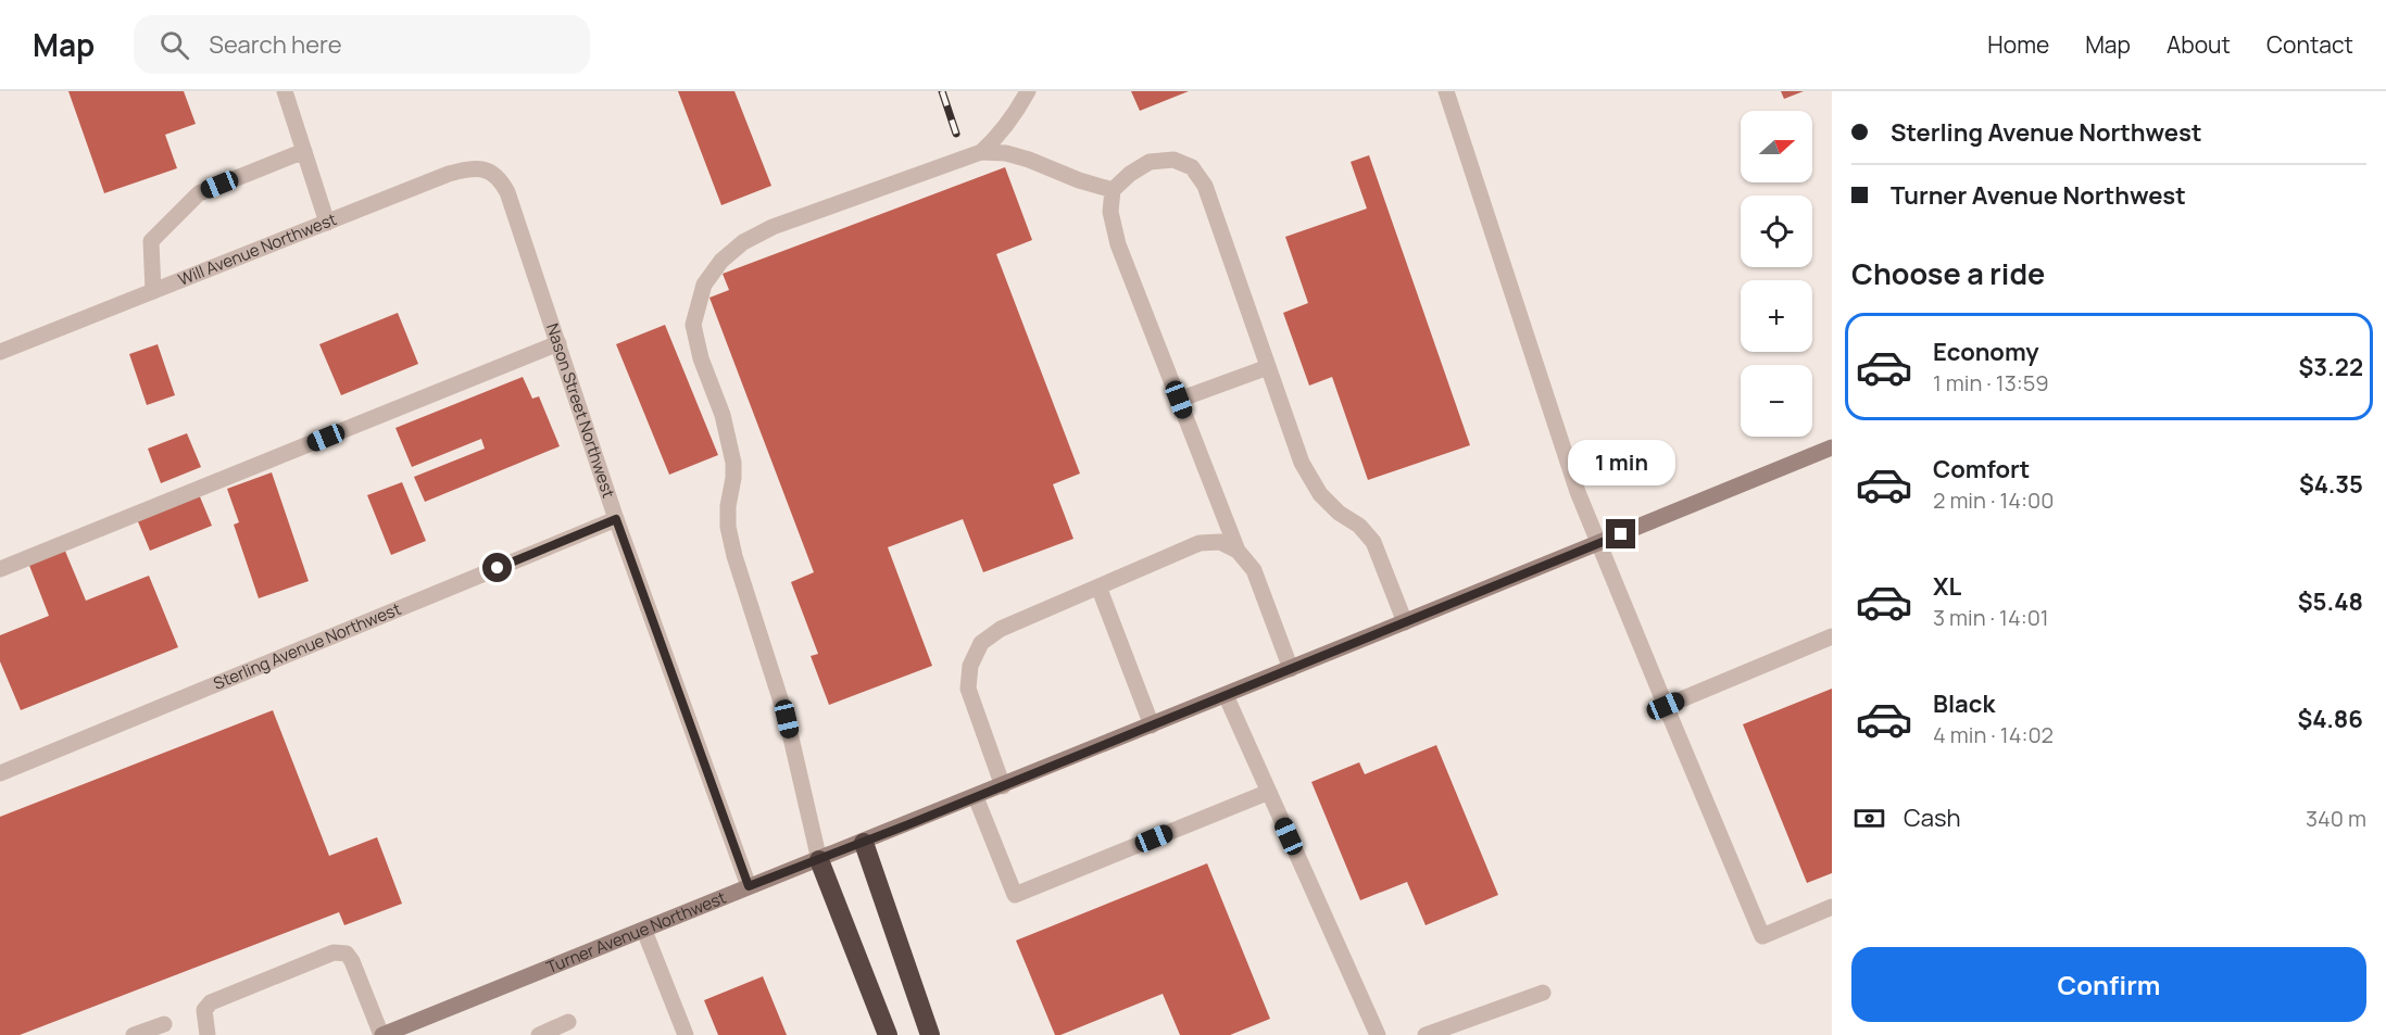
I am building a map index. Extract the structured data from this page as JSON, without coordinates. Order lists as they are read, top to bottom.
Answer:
{
  "streets": {
    "street": [
      "Will Avenue Northwest",
      "Nason Street Northwest",
      "Sterling Avenue Northwest",
      "Turner Avenue Northwest"
    ]
  },
  "crossings": [
    ["Will Avenue Northwest", "Nason Street Northwest"],
    ["Nason Street Northwest", "Sterling Avenue Northwest"],
    ["Nason Street Northwest", "Turner Avenue Northwest"]
  ],
  "north": "right",
  "page": {
    "header": "Map",
    "search": "Search here",
    "nav": [
      "Home",
      "Map",
      "About",
      "Contact"
    ],
    "banner": ["Sterling Avenue Northwest", "Turner Avenue Northwest"],
    "map_buttons": ["+", "−"],
    "heading": "Choose a ride",
    "list": [
      {
        "name": "Economy",
        "note": "1 min · 13:59",
        "value": "$3.22"
      },
      {
        "name": "Comfort",
        "note": "2 min · 14:00",
        "value": "$4.35"
      },
      {
        "name": "XL",
        "note": "3 min · 14:01",
        "value": "$5.48"
      },
      {
        "name": "Black",
        "note": "4 min · 14:02",
        "value": "$4.86"
      }
    ],
    "bubble": "1 min",
    "pay": ["Cash", "340 m"],
    "buttons": "Confirm"
  }
}
